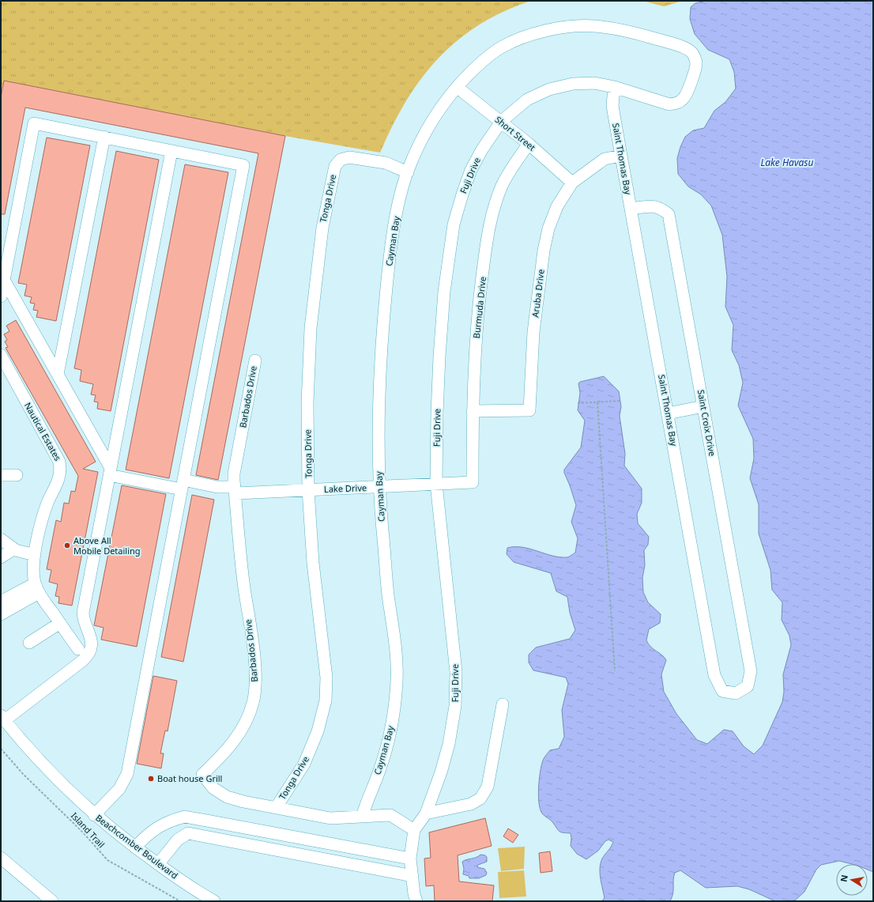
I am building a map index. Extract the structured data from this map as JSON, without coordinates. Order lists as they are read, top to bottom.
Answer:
{
  "streets": {
    "street": [
      "Short Street",
      "Saint Thomas Bay",
      "Fuji Drive",
      "Tonga Drive",
      "Cayman Bay",
      "Aruba Drive",
      "Burmuda Drive",
      "Barbados Drive",
      "Saint Croix Drive",
      "Nautical Estates",
      "Lake Drive",
      "Beachcomber Boulevard"
    ],
    "path": ["Island Trail"]
  },
  "crossings": [
    ["Short Street", "Fuji Drive"],
    ["Short Street", "Aruba Drive"],
    ["Short Street", "Burmuda Drive"],
    ["Saint Thomas Bay", "Fuji Drive"],
    ["Saint Thomas Bay", "Aruba Drive"],
    ["Saint Thomas Bay", "Saint Croix Drive"],
    ["Fuji Drive", "Tonga Drive"],
    ["Fuji Drive", "Cayman Bay"],
    ["Fuji Drive", "Barbados Drive"],
    ["Fuji Drive", "Lake Drive"],
    ["Tonga Drive", "Cayman Bay"],
    ["Tonga Drive", "Barbados Drive"],
    ["Tonga Drive", "Lake Drive"],
    ["Cayman Bay", "Barbados Drive"],
    ["Cayman Bay", "Lake Drive"],
    ["Aruba Drive", "Burmuda Drive"],
    ["Burmuda Drive", "Lake Drive"],
    ["Barbados Drive", "Lake Drive"]
  ],
  "water": ["Lake Havasu"],
  "places": ["Above All Mobile Detailing", "Boat house Grill"],
  "north": "left"
}
